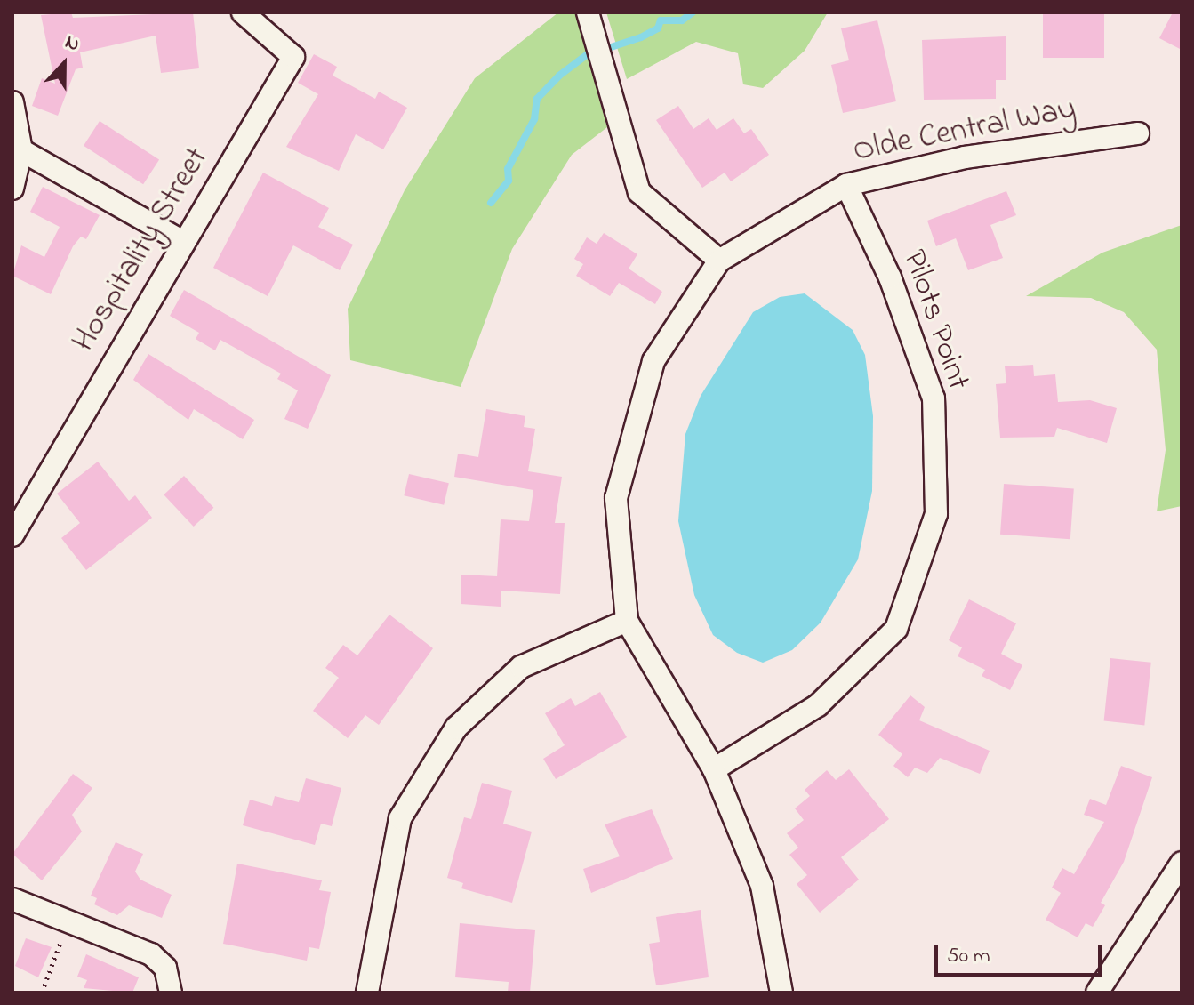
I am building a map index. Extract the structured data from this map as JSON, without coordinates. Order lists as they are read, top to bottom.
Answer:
{
  "streets": {
    "street": ["Olde Central Way", "Hospitality Street", "Pilots Point"]
  },
  "crossings": [
    ["Olde Central Way", "Pilots Point"]
  ],
  "scale_bar": "50 m",
  "north": "top"
}
